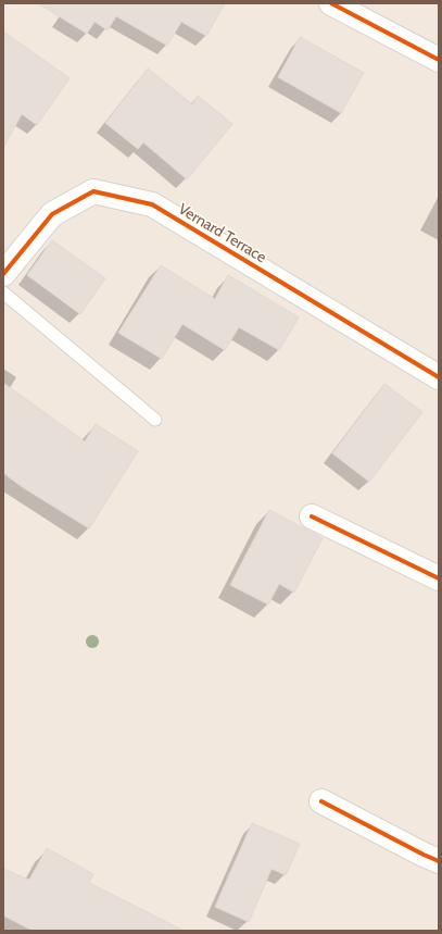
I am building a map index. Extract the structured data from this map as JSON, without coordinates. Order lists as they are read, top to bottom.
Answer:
{
  "streets": {
    "street": ["Vernard Terrace"]
  }
}
